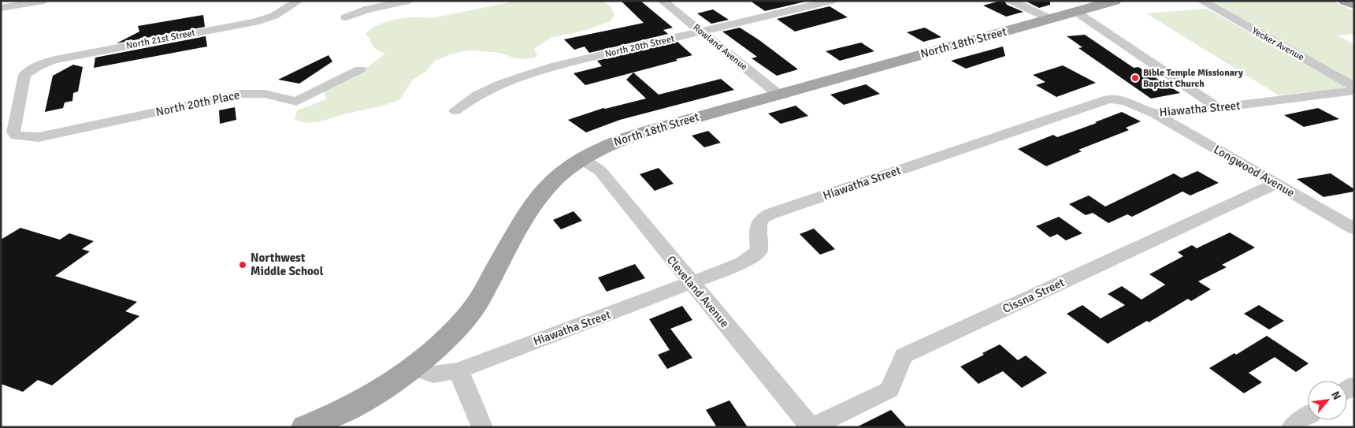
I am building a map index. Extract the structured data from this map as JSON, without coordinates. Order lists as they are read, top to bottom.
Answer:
{
  "streets": {
    "main road": ["North 18th Street"],
    "street": [
      "North 21st Street",
      "Yecker Avenue",
      "North 20th Street",
      "Rowland Avenue",
      "North 20th Place",
      "Hiawatha Street",
      "Longwood Avenue",
      "Cleveland Avenue",
      "Cissna Street"
    ]
  },
  "crossings": [
    ["North 21st Street", "North 20th Place"],
    ["North 18th Street", "Rowland Avenue"],
    ["North 18th Street", "Hiawatha Street"],
    ["North 18th Street", "Cleveland Avenue"],
    ["North 20th Street", "Rowland Avenue"],
    ["Hiawatha Street", "Longwood Avenue"],
    ["Hiawatha Street", "Cleveland Avenue"],
    ["Longwood Avenue", "Cissna Street"],
    ["Cleveland Avenue", "Cissna Street"]
  ],
  "places": ["Bible Temple Missionary Baptist Church", "Northwest Middle School"],
  "north": "top right"
}
